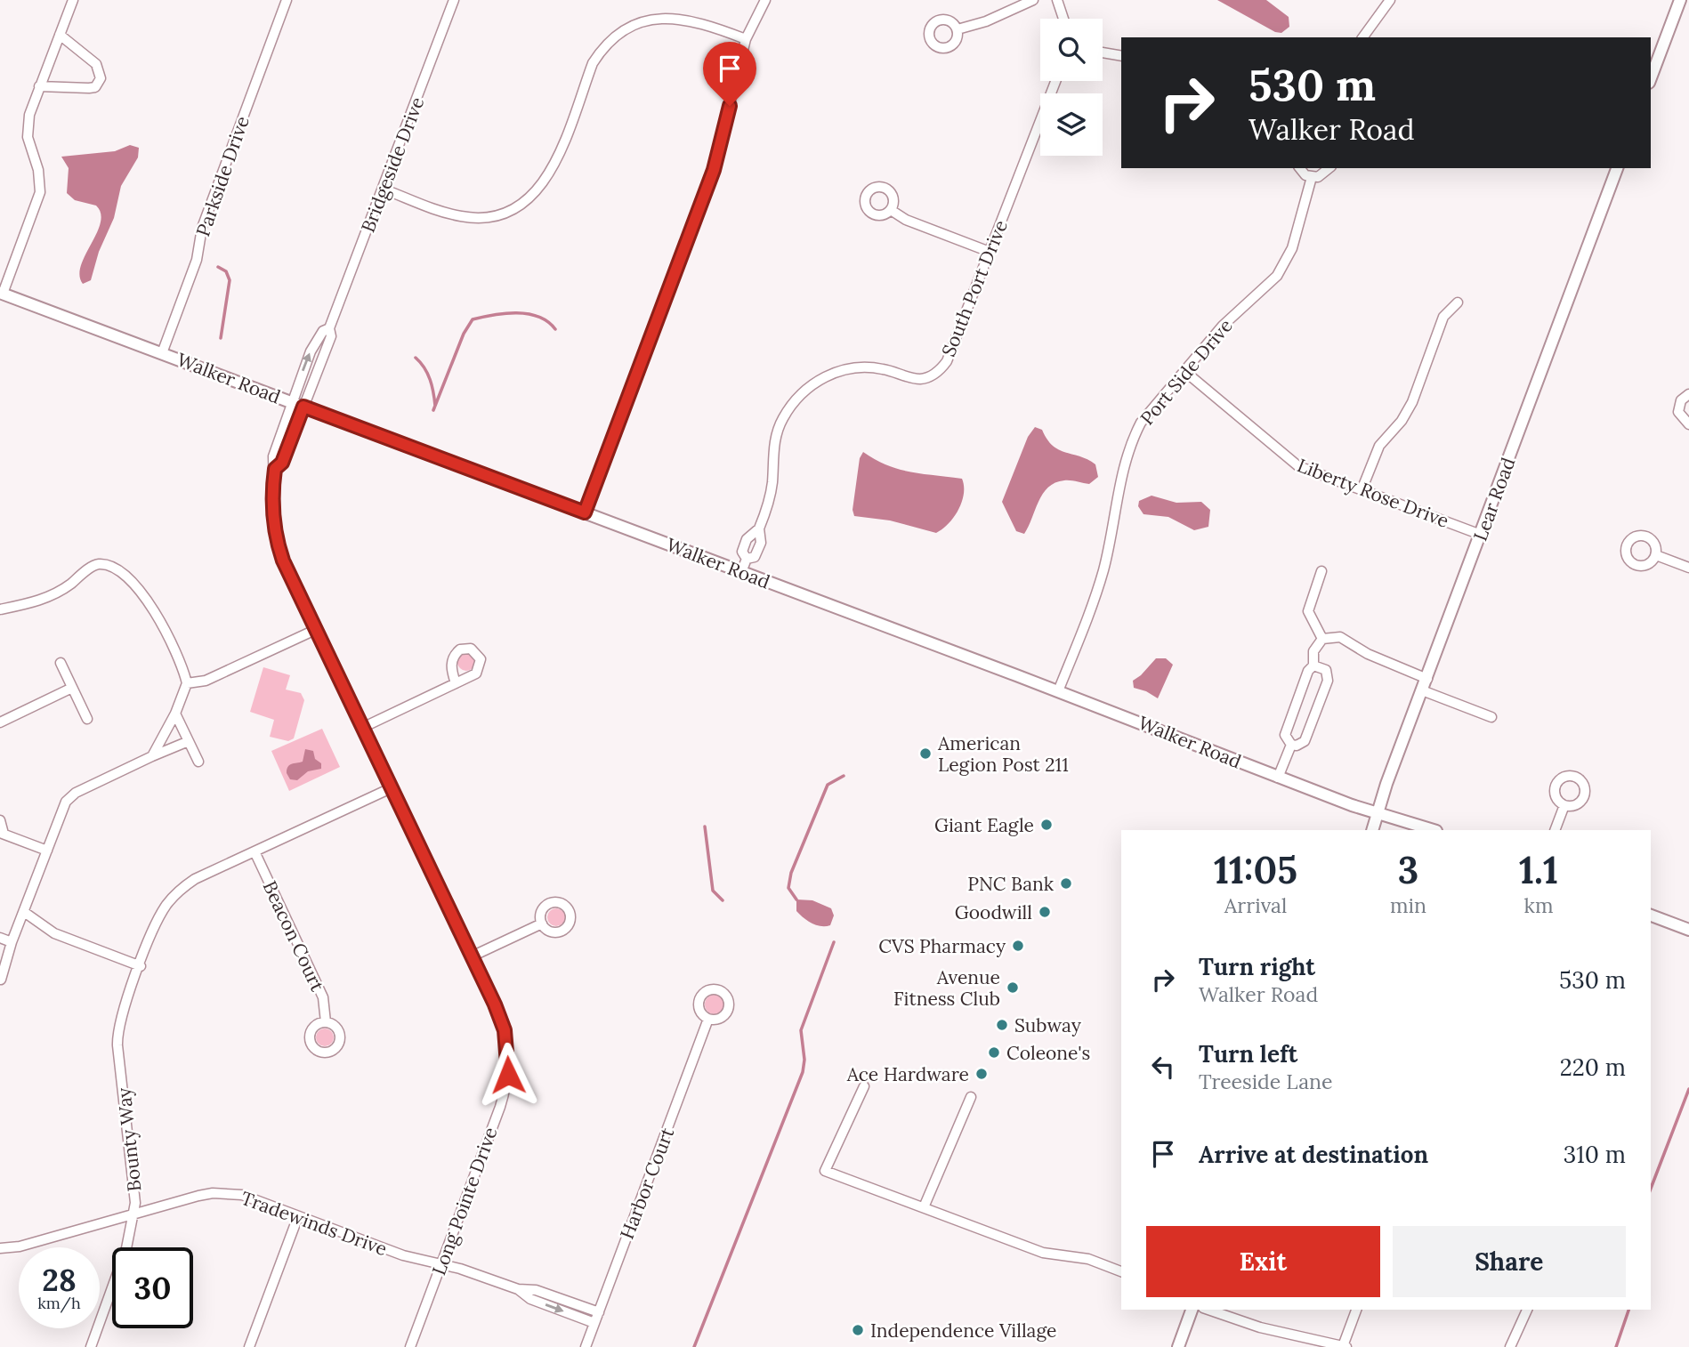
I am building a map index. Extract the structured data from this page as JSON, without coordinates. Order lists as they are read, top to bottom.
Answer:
{
  "streets": {
    "street": [
      "Bridgeside Drive",
      "Parkside Drive",
      "South Port Drive",
      "Port Side Drive",
      "Walker Road",
      "Liberty Rose Drive",
      "Lear Road",
      "Beacon Court",
      "Bounty Way",
      "Harbor Court",
      "Long Pointe Drive",
      "Tradewinds Drive"
    ]
  },
  "crossings": [
    ["Bridgeside Drive", "Walker Road"],
    ["Bridgeside Drive", "Long Pointe Drive"],
    ["Parkside Drive", "Walker Road"],
    ["South Port Drive", "Walker Road"],
    ["Port Side Drive", "Walker Road"],
    ["Port Side Drive", "Liberty Rose Drive"],
    ["Walker Road", "Lear Road"],
    ["Walker Road", "Long Pointe Drive"],
    ["Liberty Rose Drive", "Lear Road"],
    ["Beacon Court", "Bounty Way"],
    ["Bounty Way", "Long Pointe Drive"],
    ["Bounty Way", "Tradewinds Drive"],
    ["Harbor Court", "Tradewinds Drive"],
    ["Long Pointe Drive", "Tradewinds Drive"]
  ],
  "places": [
    "American Legion Post 211",
    "Giant Eagle",
    "PNC Bank",
    "Goodwill",
    "CVS Pharmacy",
    "Avenue Fitness Club",
    "Subway",
    "Coleone's",
    "Ace Hardware",
    "Independence Village"
  ],
  "page": {
    "turn": ["530 m", "Walker Road"],
    "eta": [
      "11:05",
      "Arrival",
      "3",
      "min",
      "1.1",
      "km"
    ],
    "list": [
      {
        "name": "Turn right",
        "note": "Walker Road",
        "value": "530 m"
      },
      {
        "name": "Turn left",
        "note": "Treeside Lane",
        "value": "220 m"
      },
      {
        "name": "Arrive at destination",
        "value": "310 m"
      }
    ],
    "buttons": ["Exit", "Share"],
    "speed": "28 km/h",
    "limit": "30"
  }
}
